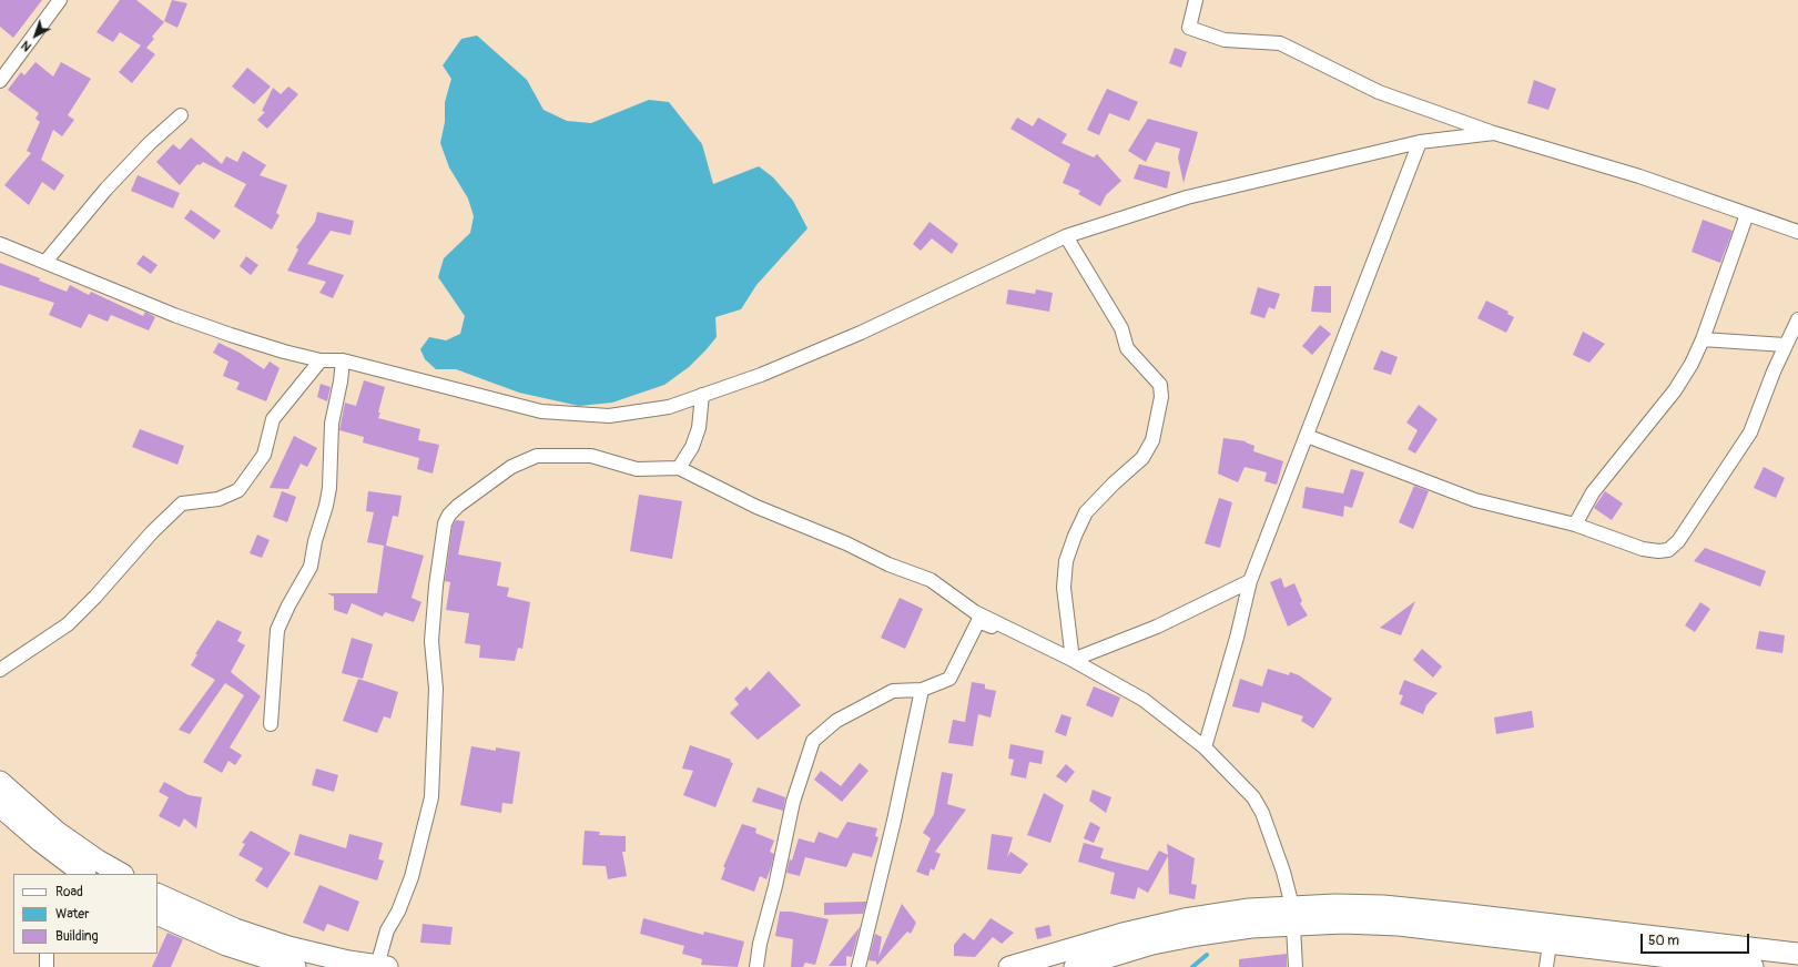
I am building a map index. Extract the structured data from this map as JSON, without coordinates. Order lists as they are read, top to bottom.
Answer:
{
  "legend": ["Road", "Water", "Building"],
  "scale_bar": "50 m",
  "north": "bottom left"
}
